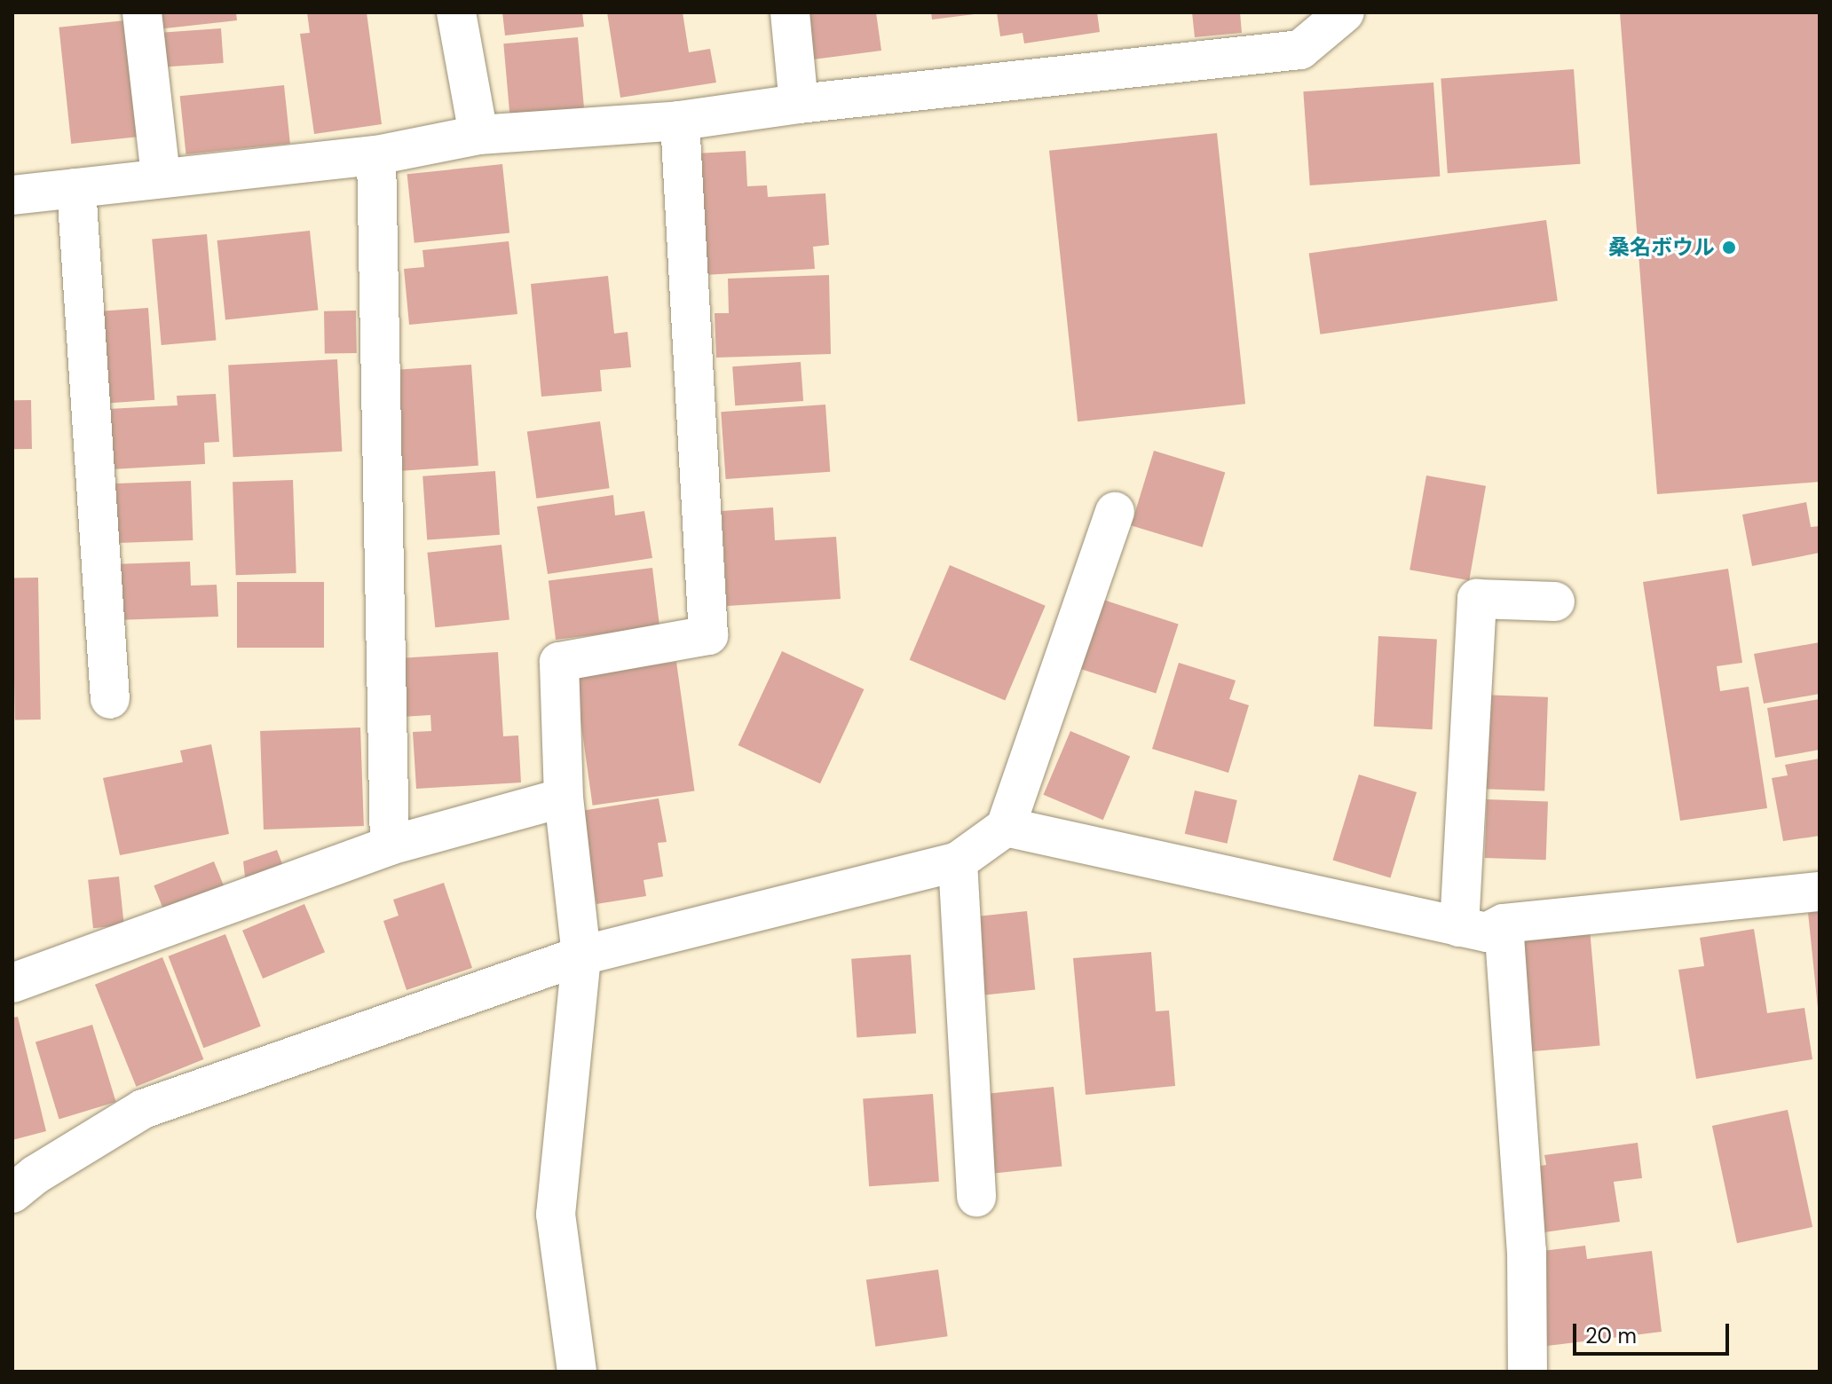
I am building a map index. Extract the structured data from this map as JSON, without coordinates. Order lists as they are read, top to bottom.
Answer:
{
  "places": ["桑名ボウル"],
  "scale_bar": "20 m"
}
